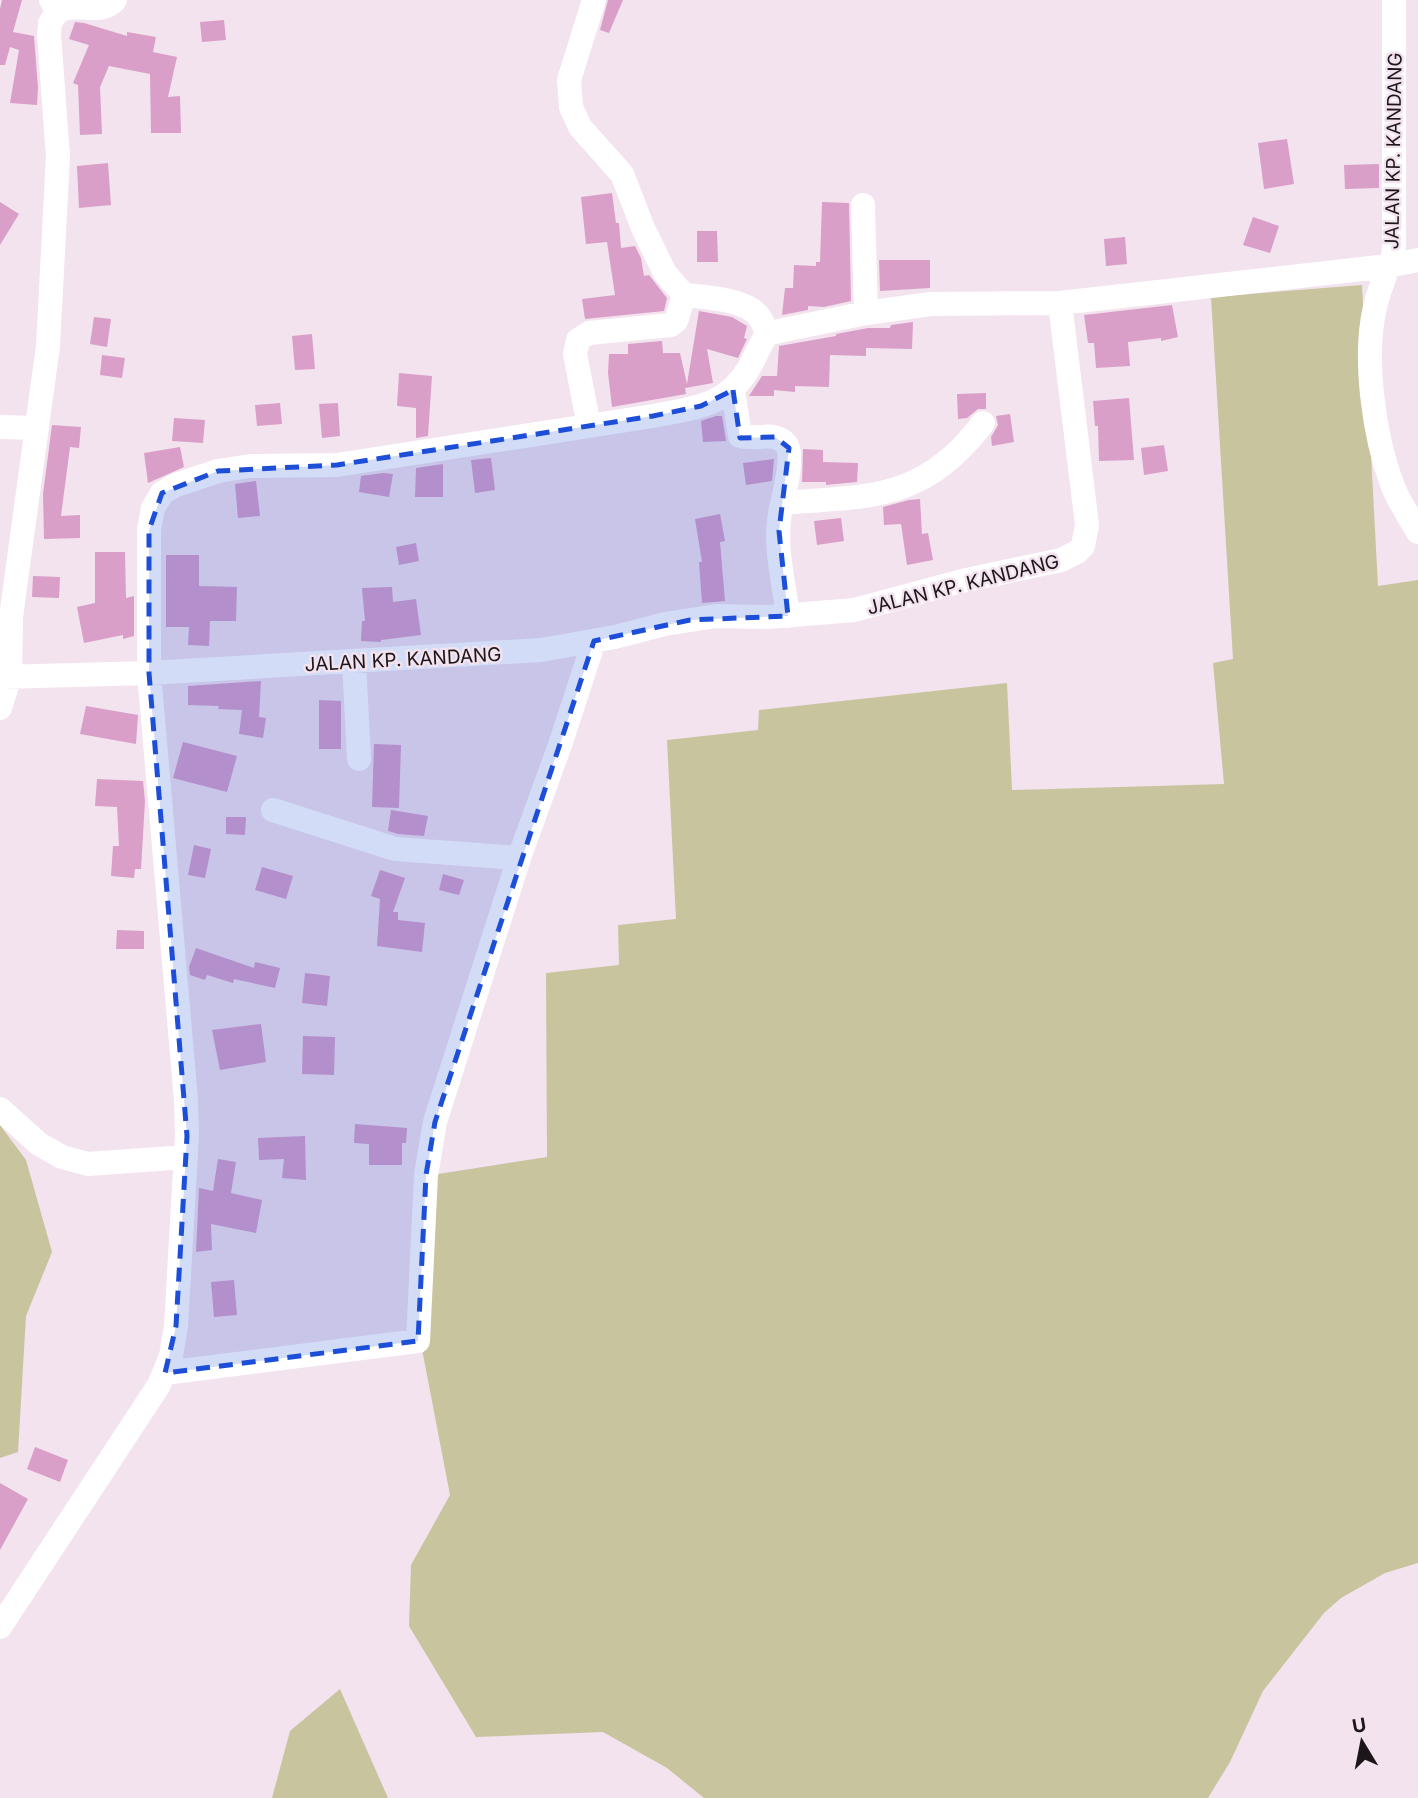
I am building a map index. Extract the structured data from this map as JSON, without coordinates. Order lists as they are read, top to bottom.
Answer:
{
  "streets": {
    "street": ["JALAN KP. KANDANG"]
  },
  "north": "top"
}
